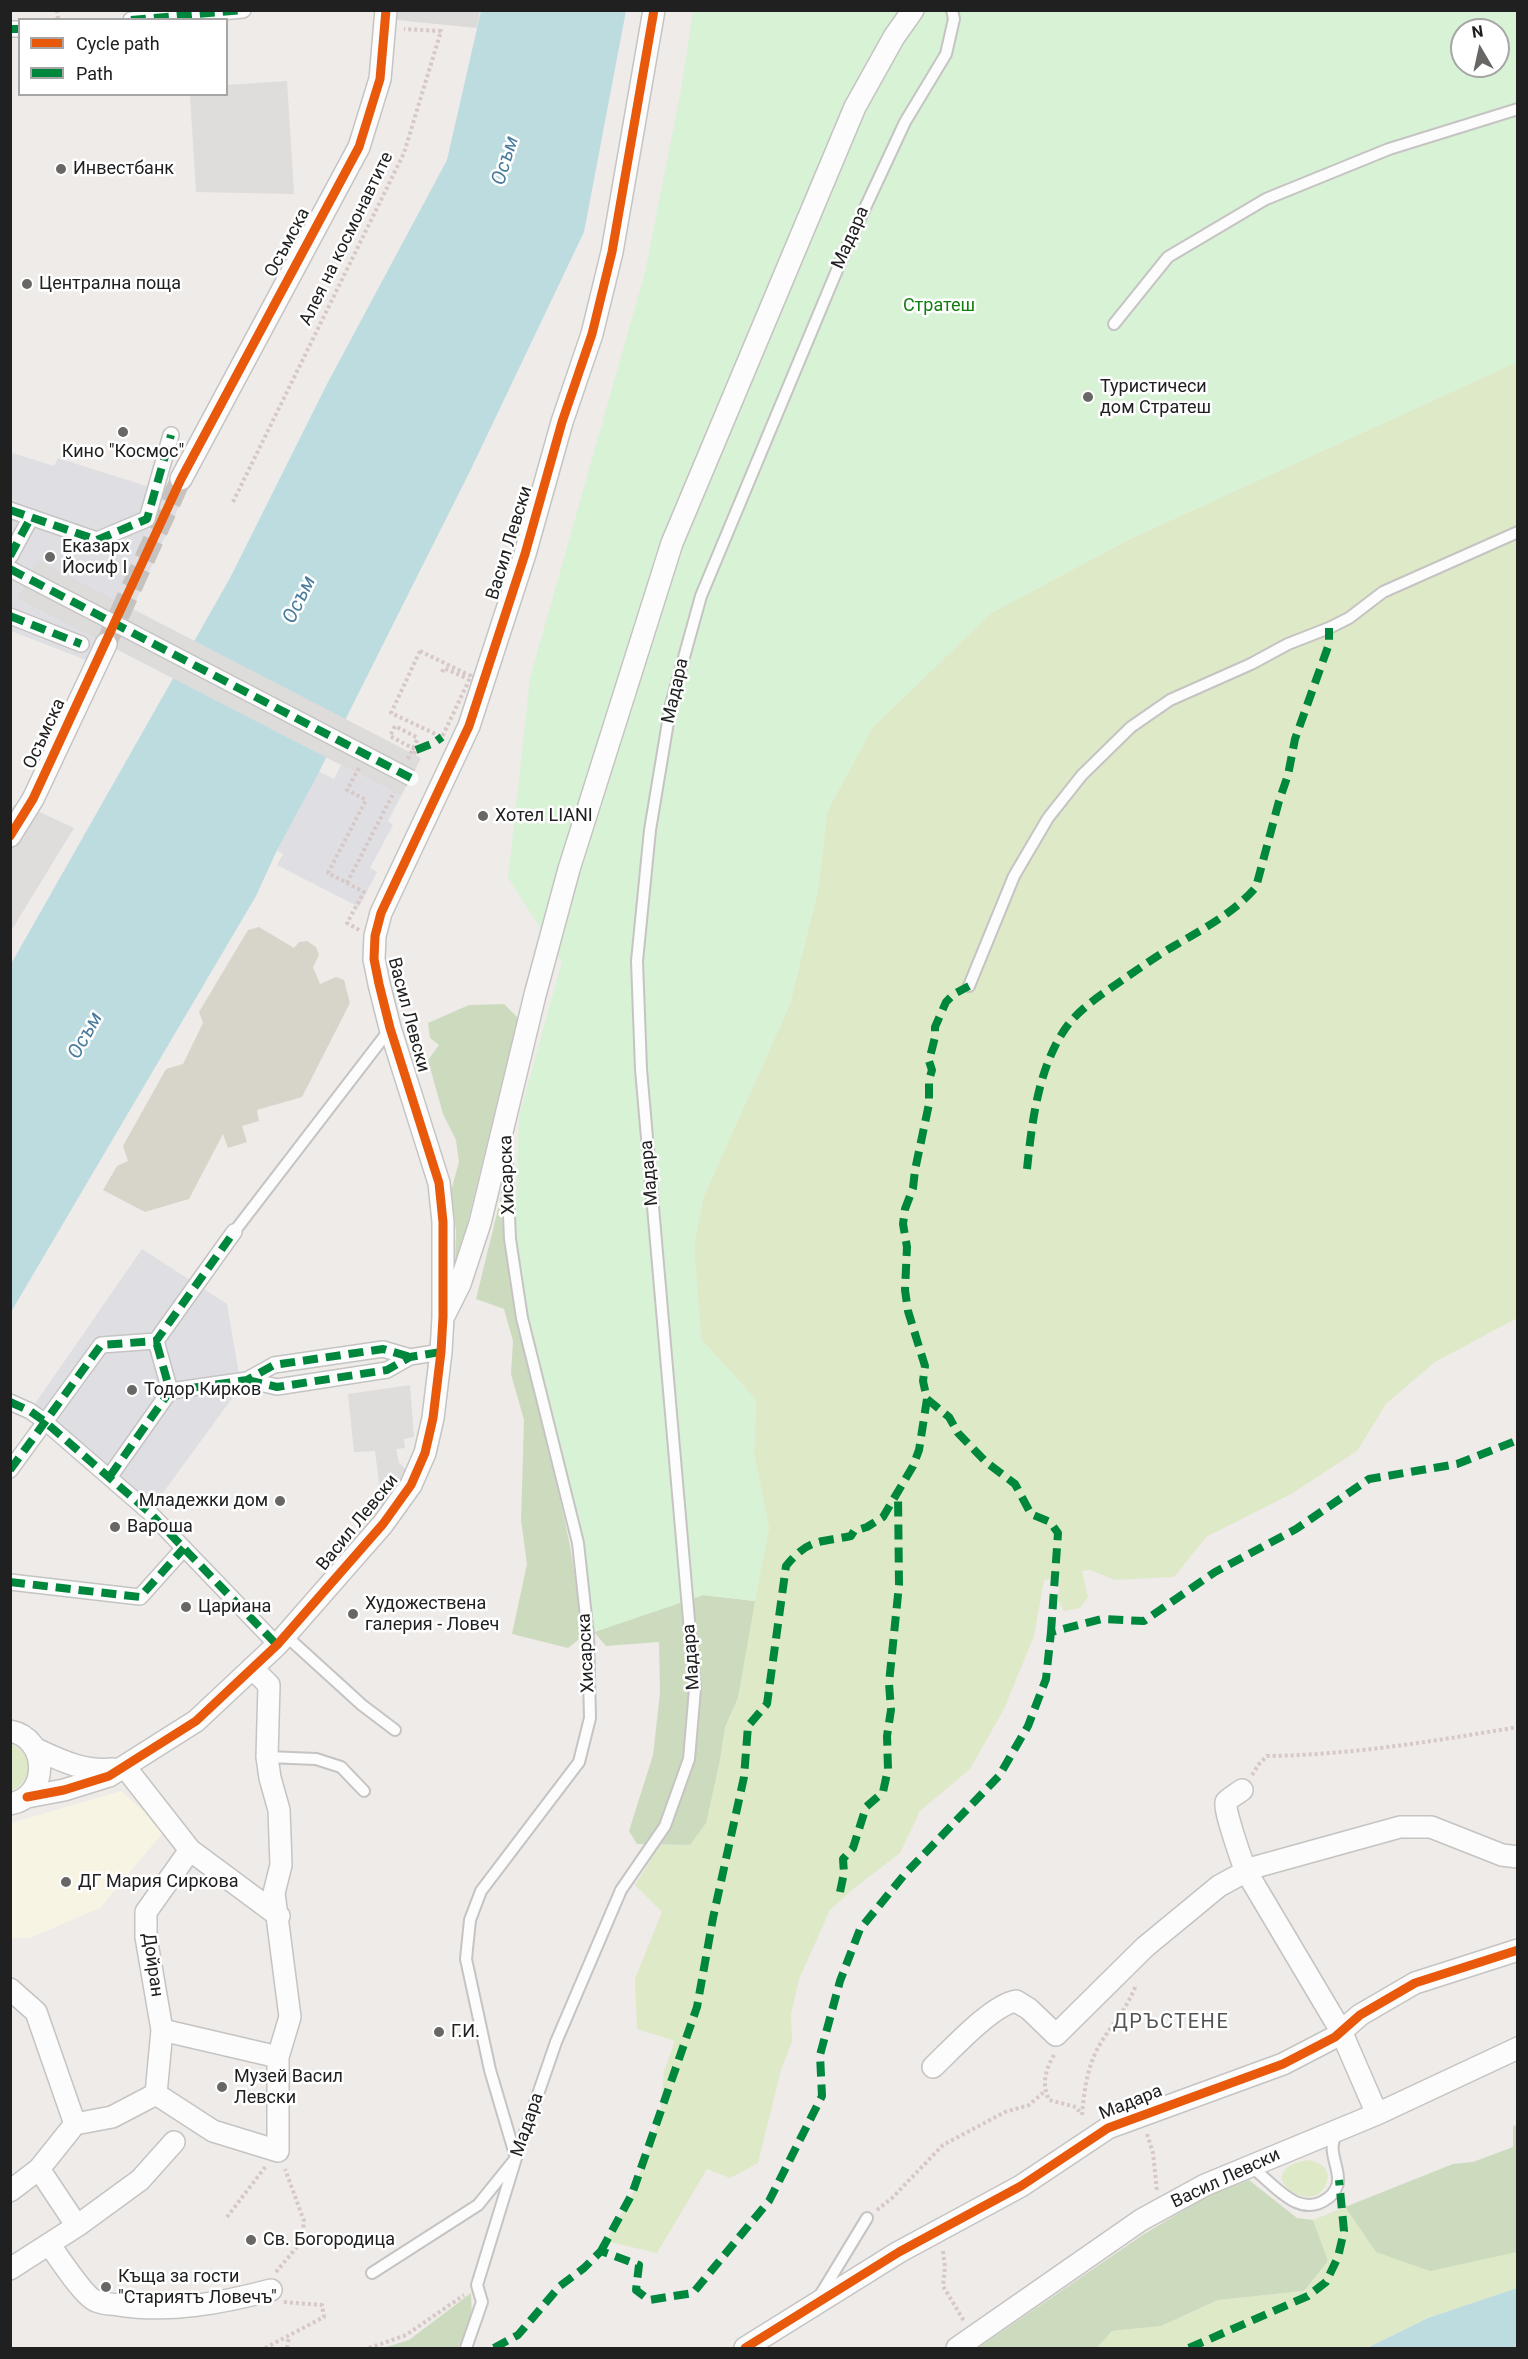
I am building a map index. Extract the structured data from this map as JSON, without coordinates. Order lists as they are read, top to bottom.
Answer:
{
  "streets": {
    "street": [
      "Мадара",
      "Осъмска",
      "Васил Левски",
      "Дойран"
    ],
    "lane": ["Хисарска"],
    "path": ["Алея на космонавтите"]
  },
  "crossings": [
    ["Мадара", "Хисарска"],
    ["Алея на космонавтите", "Осъмска"]
  ],
  "districts": ["ДРЪСТЕНЕ"],
  "water": ["Осъм"],
  "parks": ["Стратеш"],
  "places": [
    "Инвестбанк",
    "Централна поща",
    "Туристичеси дом Стратеш",
    "Кино \"Космос\"",
    "Еказарх Йосиф I",
    "Хотел LIANI",
    "Тодор Кирков",
    "Младежки дом",
    "Вароша",
    "Цариана",
    "Художествена галерия - Ловеч",
    "ДГ Мария Сиркова",
    "Г.И.",
    "Музей Васил Левски",
    "Св. Богородица",
    "Къща за гости \"Стариятъ Ловечъ\""
  ],
  "legend": ["Cycle path", "Path"],
  "north": "top"
}
